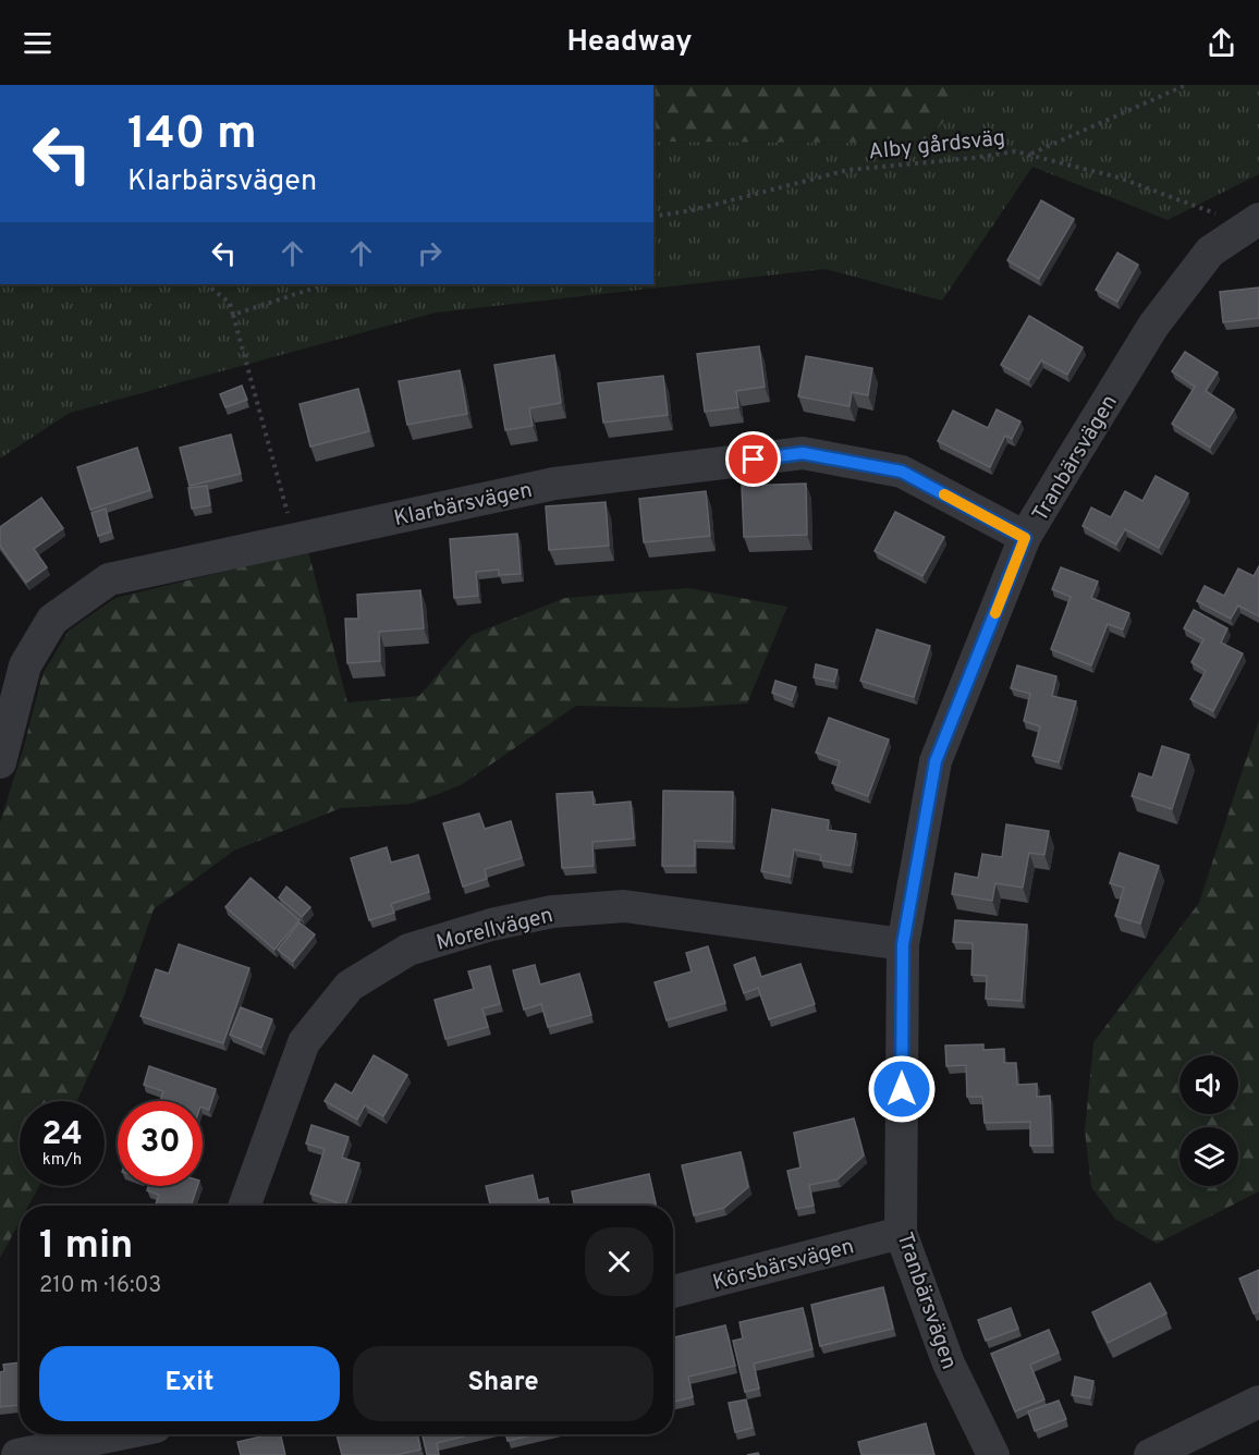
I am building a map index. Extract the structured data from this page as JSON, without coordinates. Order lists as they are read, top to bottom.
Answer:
{
  "streets": {
    "street": [
      "Tranbärsvägen",
      "Klarbärsvägen",
      "Morellvägen",
      "Körsbärsvägen"
    ],
    "path": ["Alby gårdsväg"]
  },
  "crossings": [
    ["Tranbärsvägen", "Klarbärsvägen"],
    ["Tranbärsvägen", "Morellvägen"],
    ["Tranbärsvägen", "Körsbärsvägen"]
  ],
  "page": {
    "header": "Headway",
    "turn": ["140 m", "Klarbärsvägen"],
    "speed": "24 km/h",
    "limit": "30",
    "heading": ["1 min", "210 m · 16:03"],
    "buttons": ["Exit", "Share"]
  }
}
